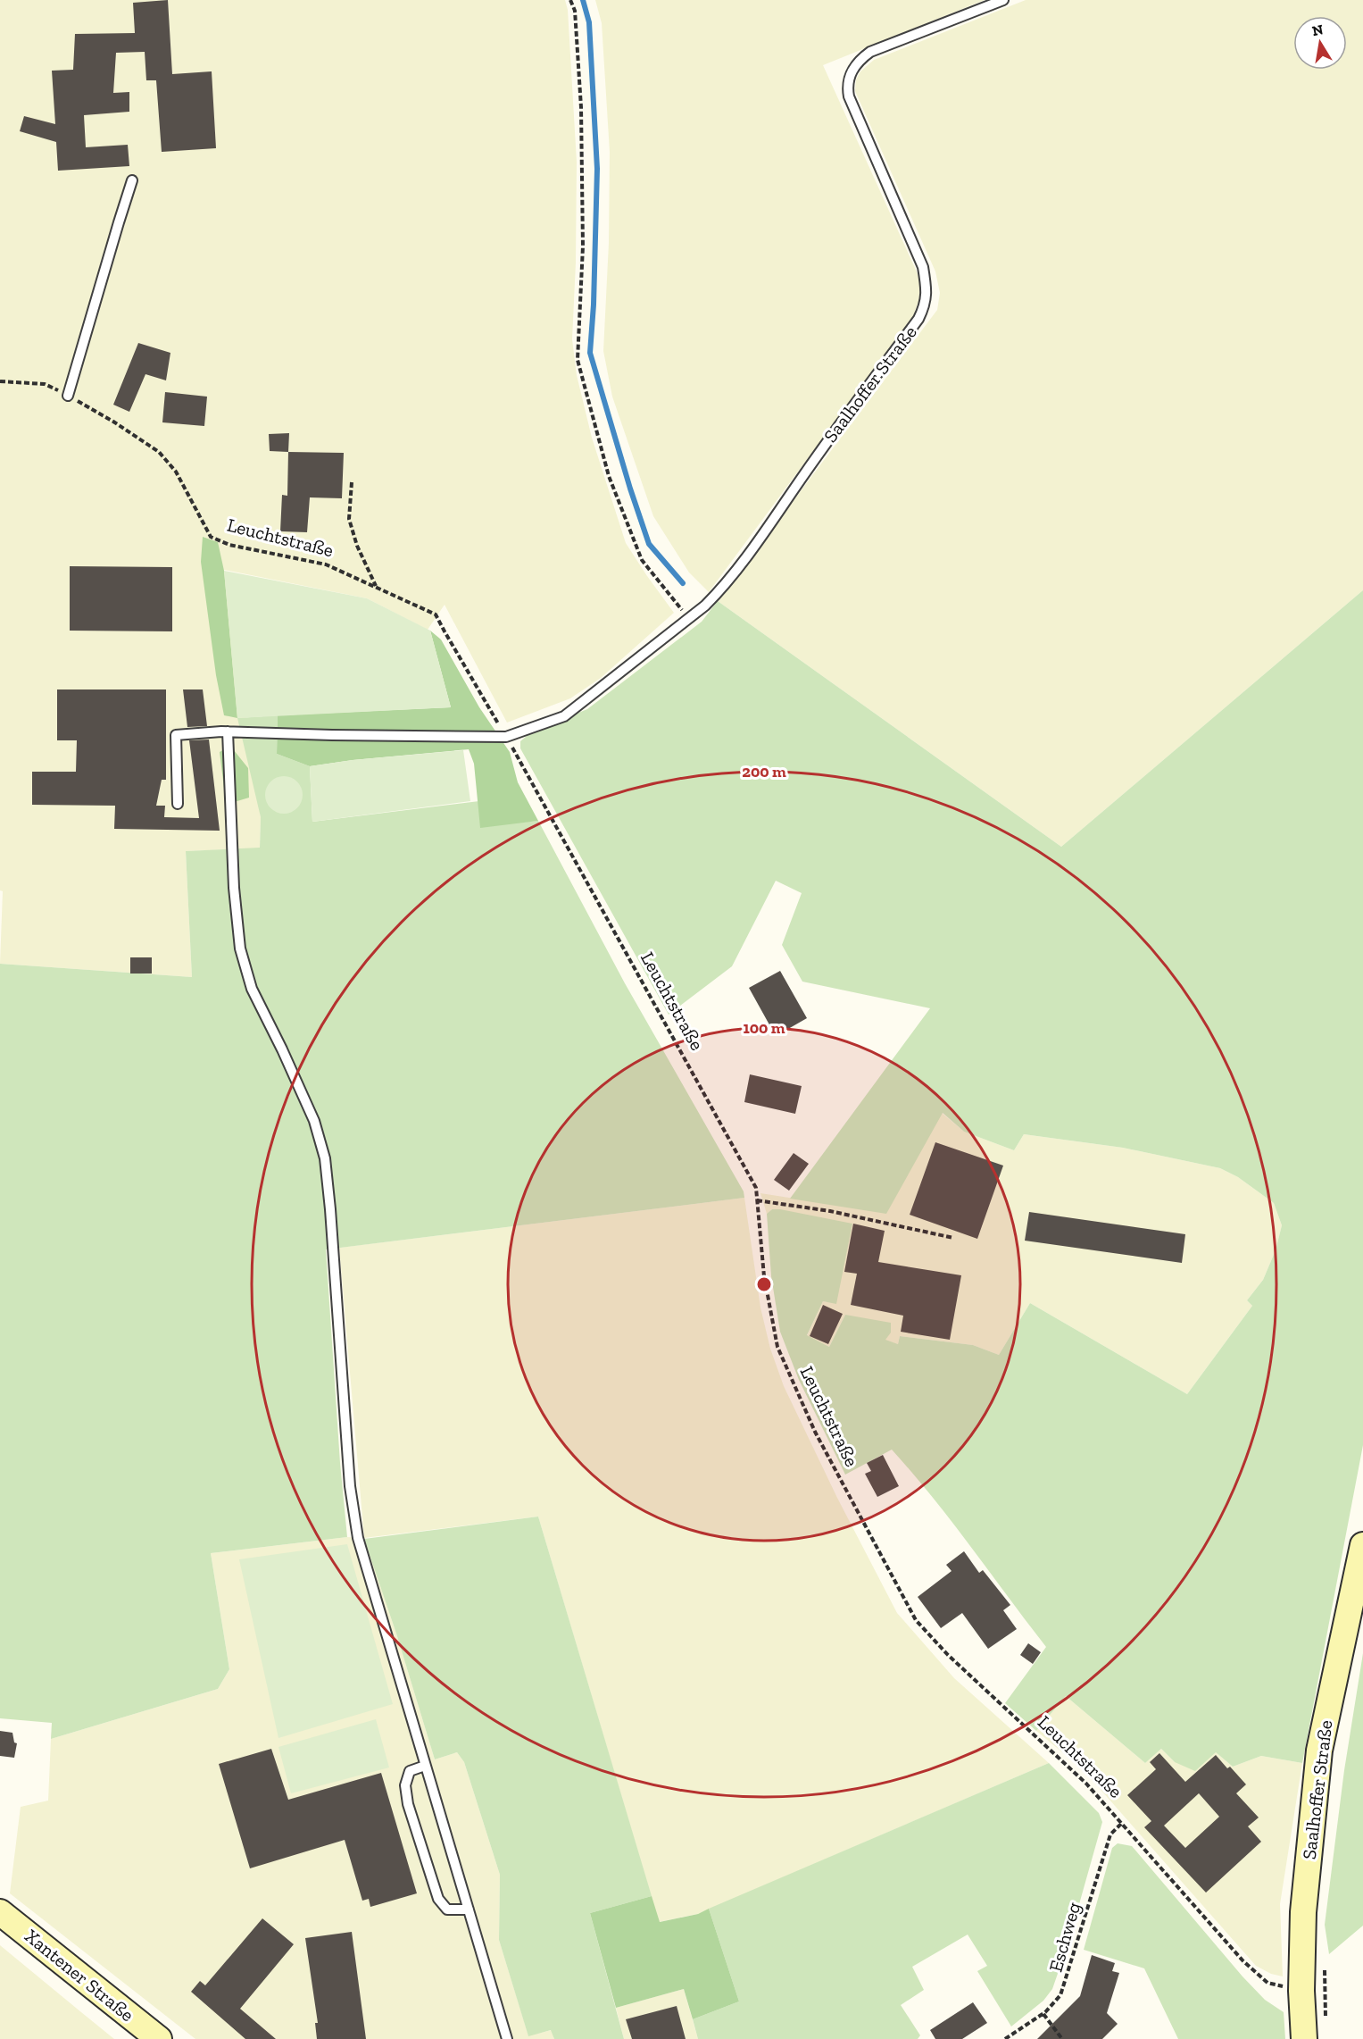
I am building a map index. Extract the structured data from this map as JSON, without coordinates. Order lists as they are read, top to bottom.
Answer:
{
  "streets": {
    "street": ["Saalhoffer Straße", "Xantener Straße"],
    "path": ["Leuchtstraße", "Eschweg"]
  },
  "crossings": [
    ["Saalhoffer Straße", "Leuchtstraße"],
    ["Leuchtstraße", "Eschweg"]
  ],
  "north": "top",
  "rings": ["200 m", "100 m"]
}
